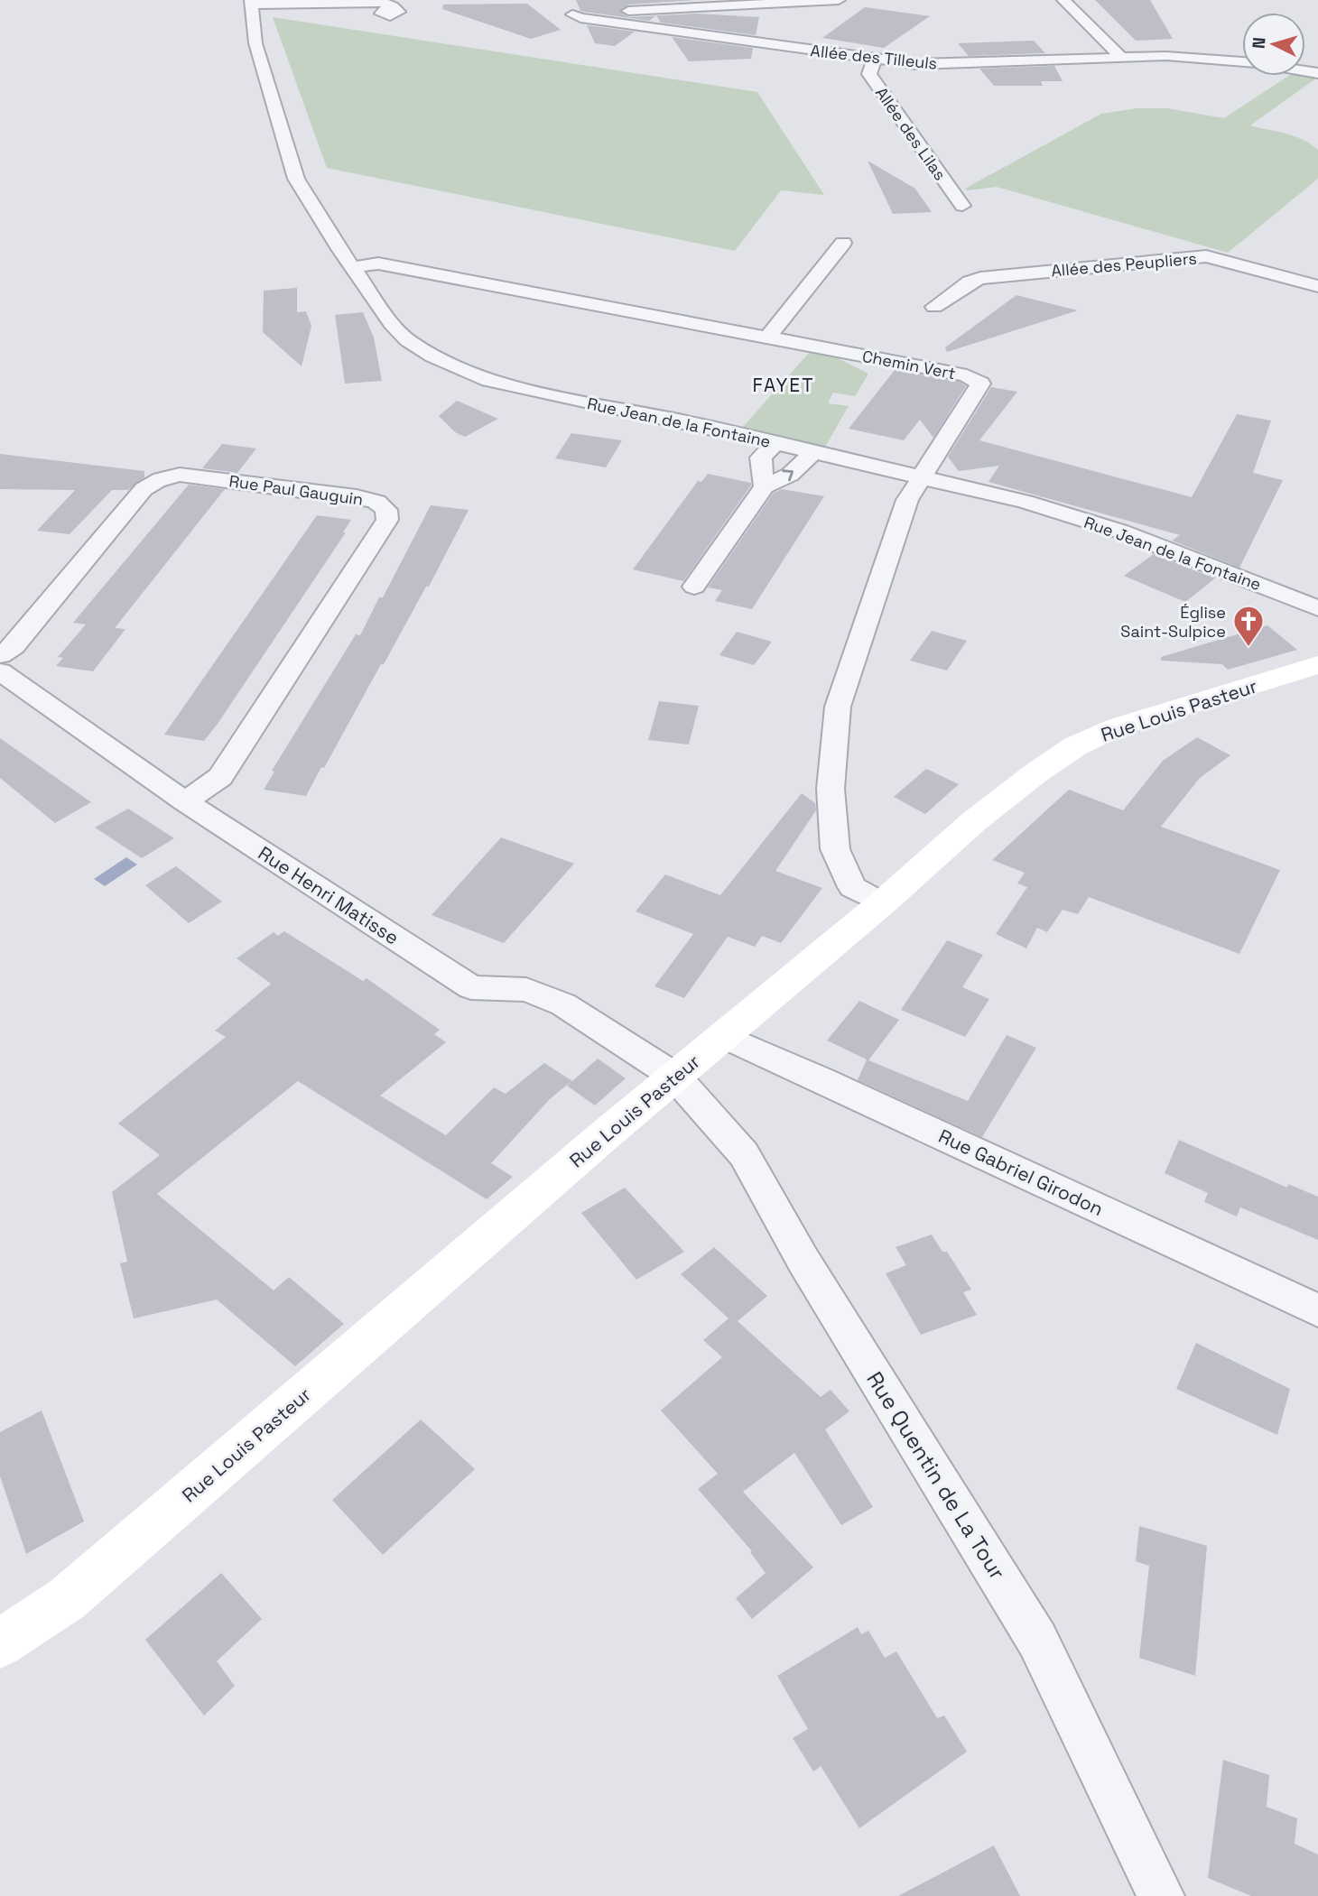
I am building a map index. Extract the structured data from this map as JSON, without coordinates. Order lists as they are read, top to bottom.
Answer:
{
  "streets": {
    "main road": ["Rue Louis Pasteur"],
    "street": [
      "Allée des Tilleuls",
      "Allée des Lilas",
      "Allée des Peupliers",
      "Chemin Vert",
      "Rue Jean de la Fontaine",
      "Rue Paul Gauguin",
      "Rue Henri Matisse",
      "Rue Gabriel Girodon",
      "Rue Quentin de La Tour"
    ]
  },
  "crossings": [
    ["Allée des Tilleuls", "Allée des Lilas"],
    ["Chemin Vert", "Rue Jean de la Fontaine"],
    ["Rue Paul Gauguin", "Rue Henri Matisse"],
    ["Rue Louis Pasteur", "Rue Henri Matisse"],
    ["Rue Louis Pasteur", "Rue Gabriel Girodon"],
    ["Rue Louis Pasteur", "Rue Quentin de La Tour"],
    ["Rue Henri Matisse", "Rue Quentin de La Tour"]
  ],
  "districts": ["FAYET"],
  "places": {
    "church": ["Église Saint-Sulpice"]
  },
  "north": "left"
}
